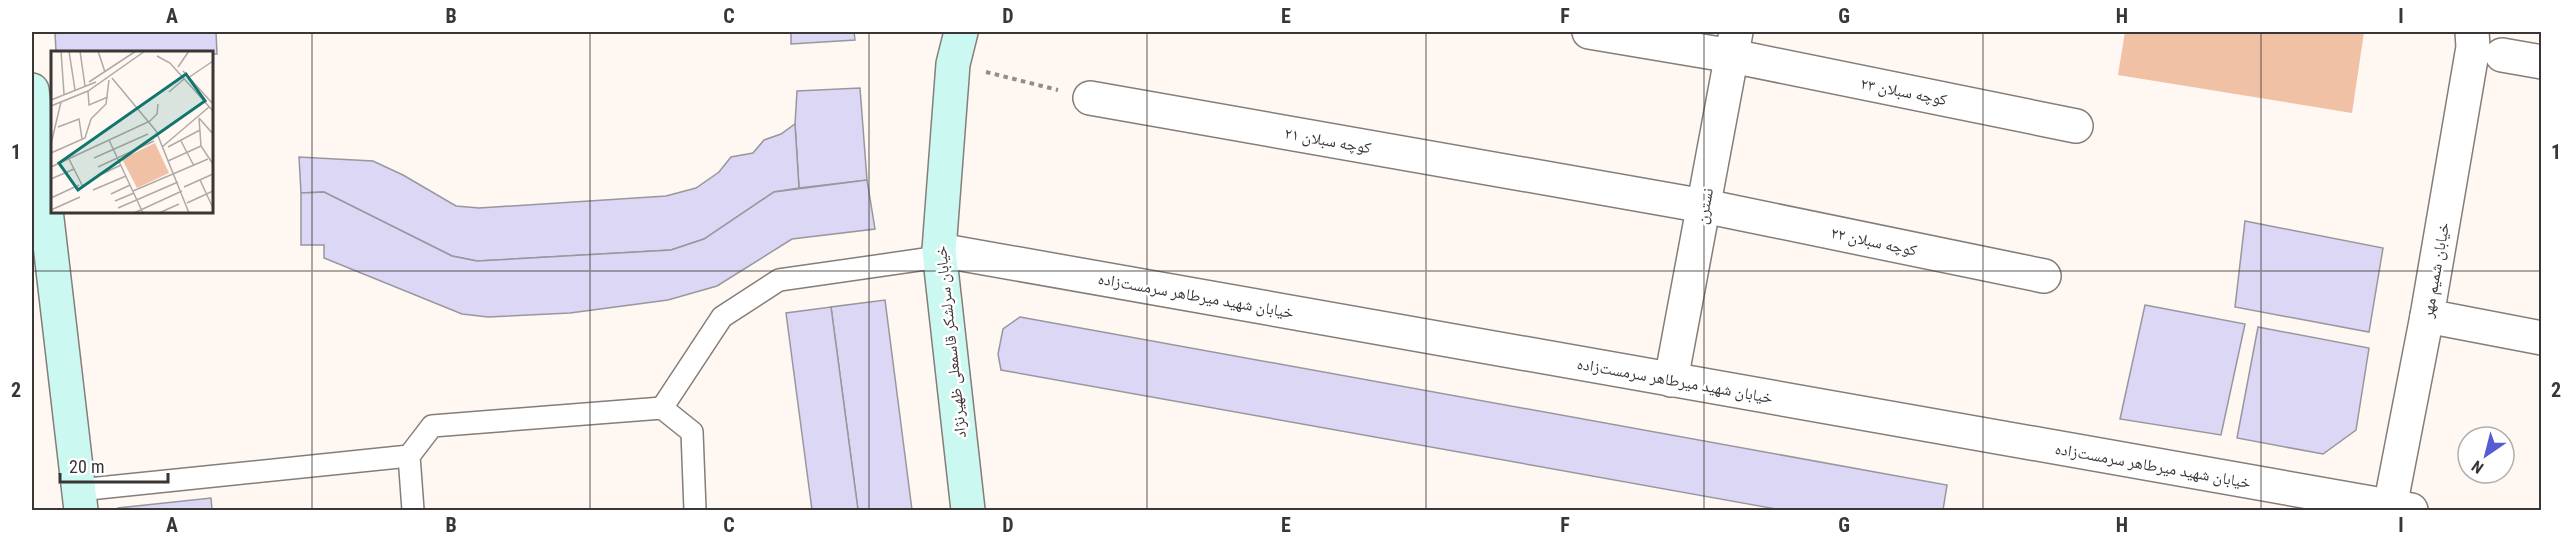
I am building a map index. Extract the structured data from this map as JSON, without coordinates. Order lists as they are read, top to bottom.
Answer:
{
  "streets": {
    "street": [
      "کوچه سبلان ۲۳",
      "کوچه سبلان ۲۱",
      "نسترن",
      "کوچه سبلان ۲۲",
      "خیابان شمیم مهر",
      "خیابان شهید میرطاهر سرمست‌زاده",
      "خیابان سرلشکر قاسمعلی ظهیرنژاد"
    ]
  },
  "crossings": [
    ["کوچه سبلان ۲۳", "نسترن"],
    ["کوچه سبلان ۲۱", "نسترن"],
    ["کوچه سبلان ۲۱", "کوچه سبلان ۲۲"],
    ["نسترن", "کوچه سبلان ۲۲"],
    ["نسترن", "خیابان شهید میرطاهر سرمست‌زاده"],
    ["خیابان شمیم مهر", "خیابان شهید میرطاهر سرمست‌زاده"],
    ["خیابان شهید میرطاهر سرمست‌زاده", "خیابان سرلشکر قاسمعلی ظهیرنژاد"]
  ],
  "scale_bar": "20 m",
  "north": "bottom left",
  "grid": {
    "columns": [
      "A",
      "B",
      "C",
      "D",
      "E",
      "F",
      "G",
      "H",
      "I"
    ],
    "rows": ["1", "2"]
  }
}
